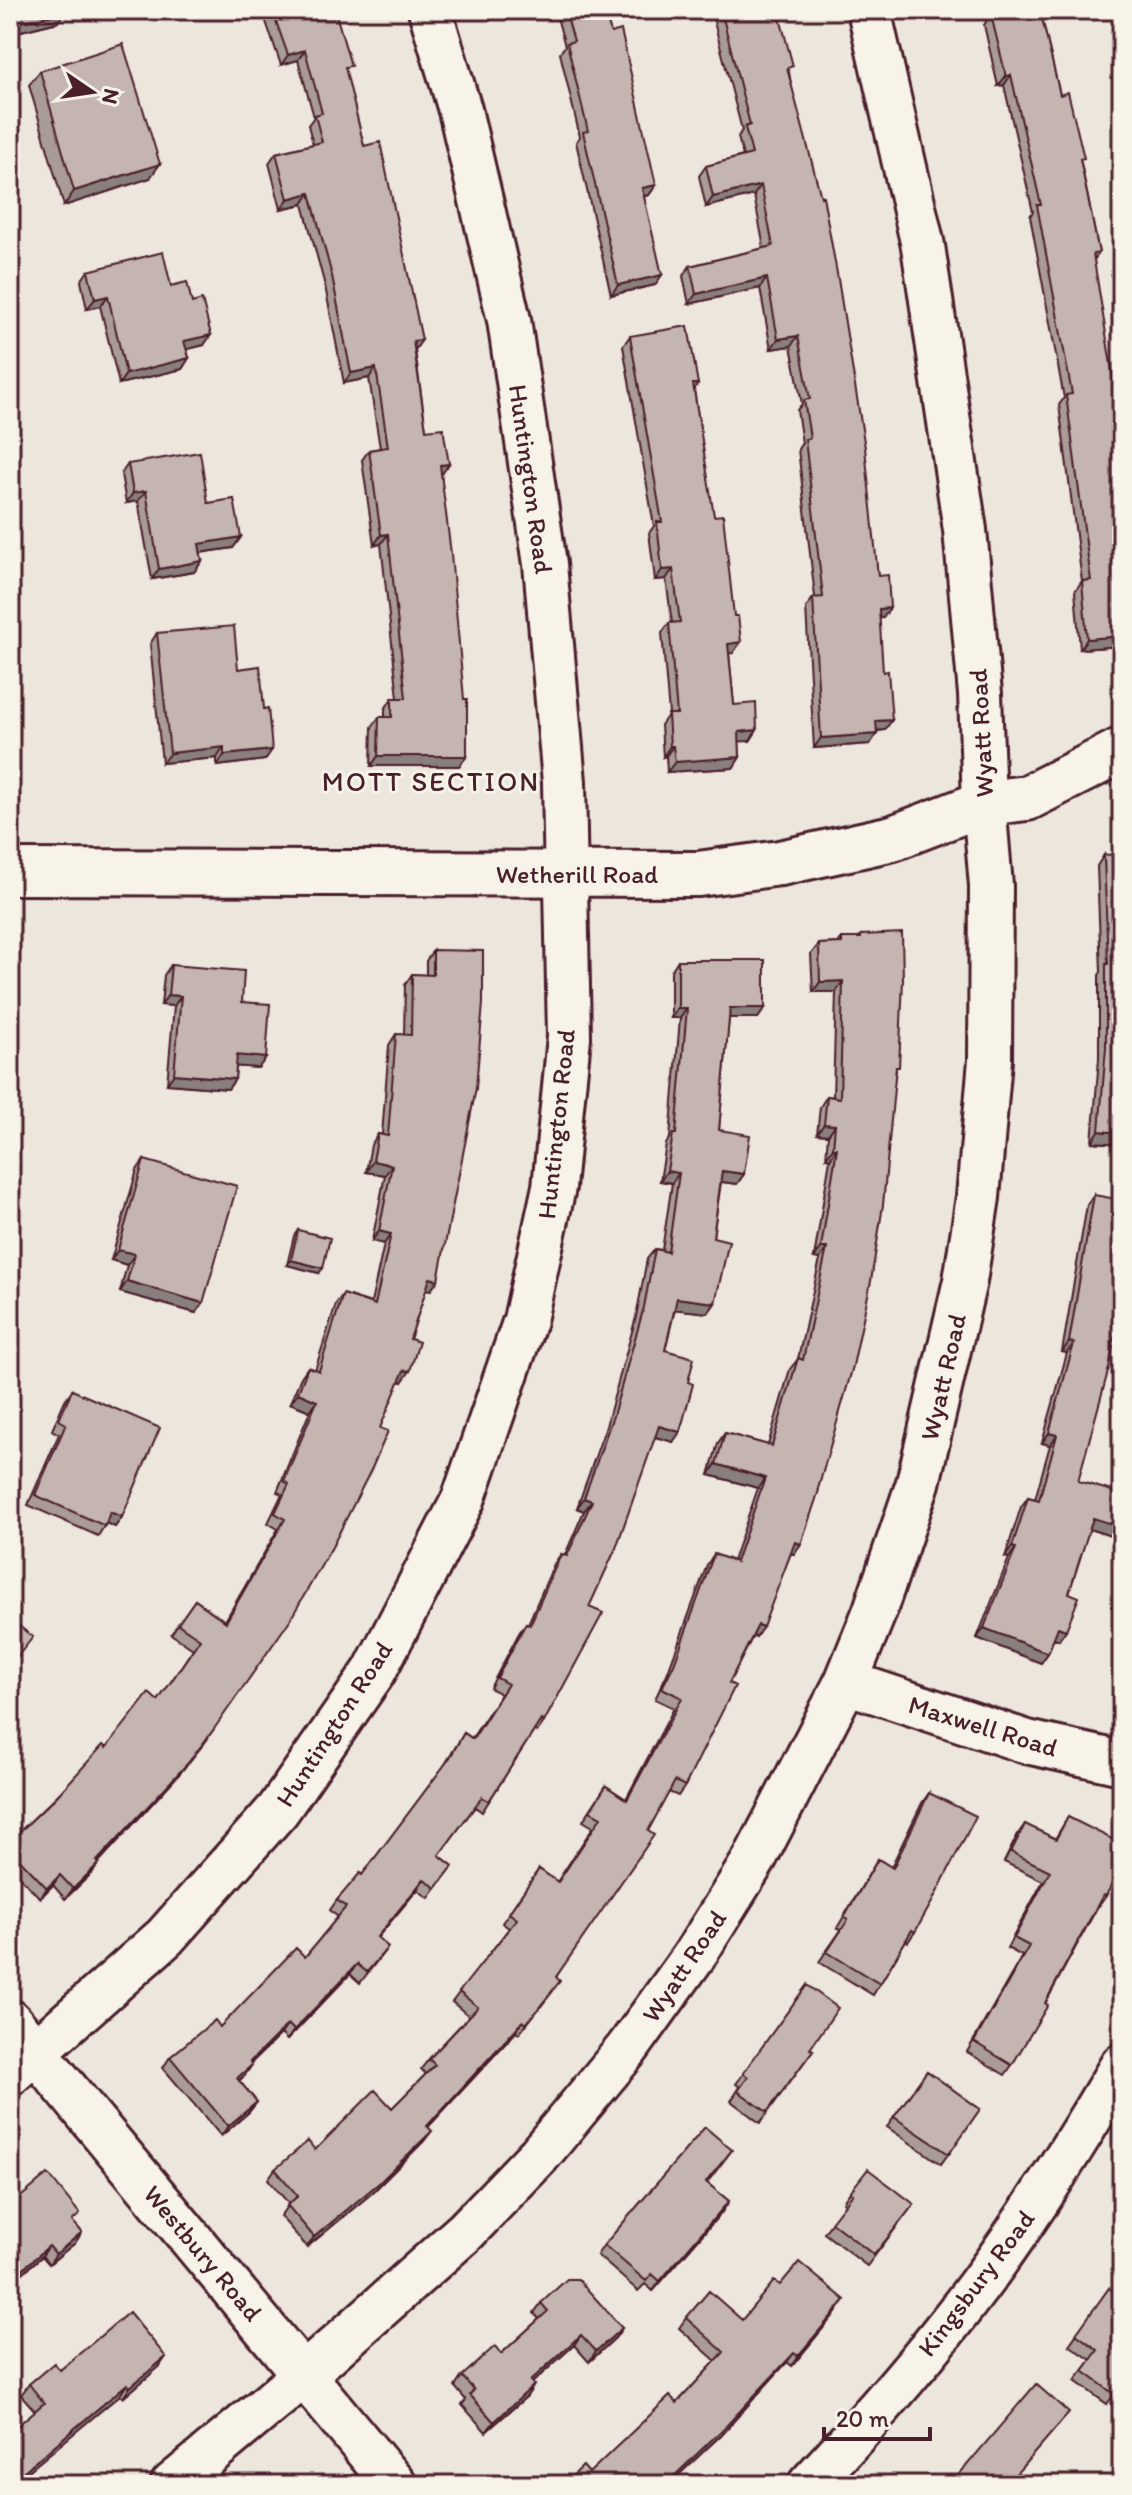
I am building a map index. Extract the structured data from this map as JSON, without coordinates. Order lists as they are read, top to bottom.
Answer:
{
  "streets": {
    "street": [
      "Huntington Road",
      "Wyatt Road",
      "Wetherill Road",
      "Maxwell Road",
      "Westbury Road",
      "Kingsbury Road"
    ]
  },
  "crossings": [
    ["Huntington Road", "Wetherill Road"],
    ["Huntington Road", "Westbury Road"],
    ["Wyatt Road", "Wetherill Road"],
    ["Wyatt Road", "Maxwell Road"],
    ["Wyatt Road", "Westbury Road"]
  ],
  "districts": ["MOTT SECTION"],
  "scale_bar": "20 m",
  "north": "right"
}
